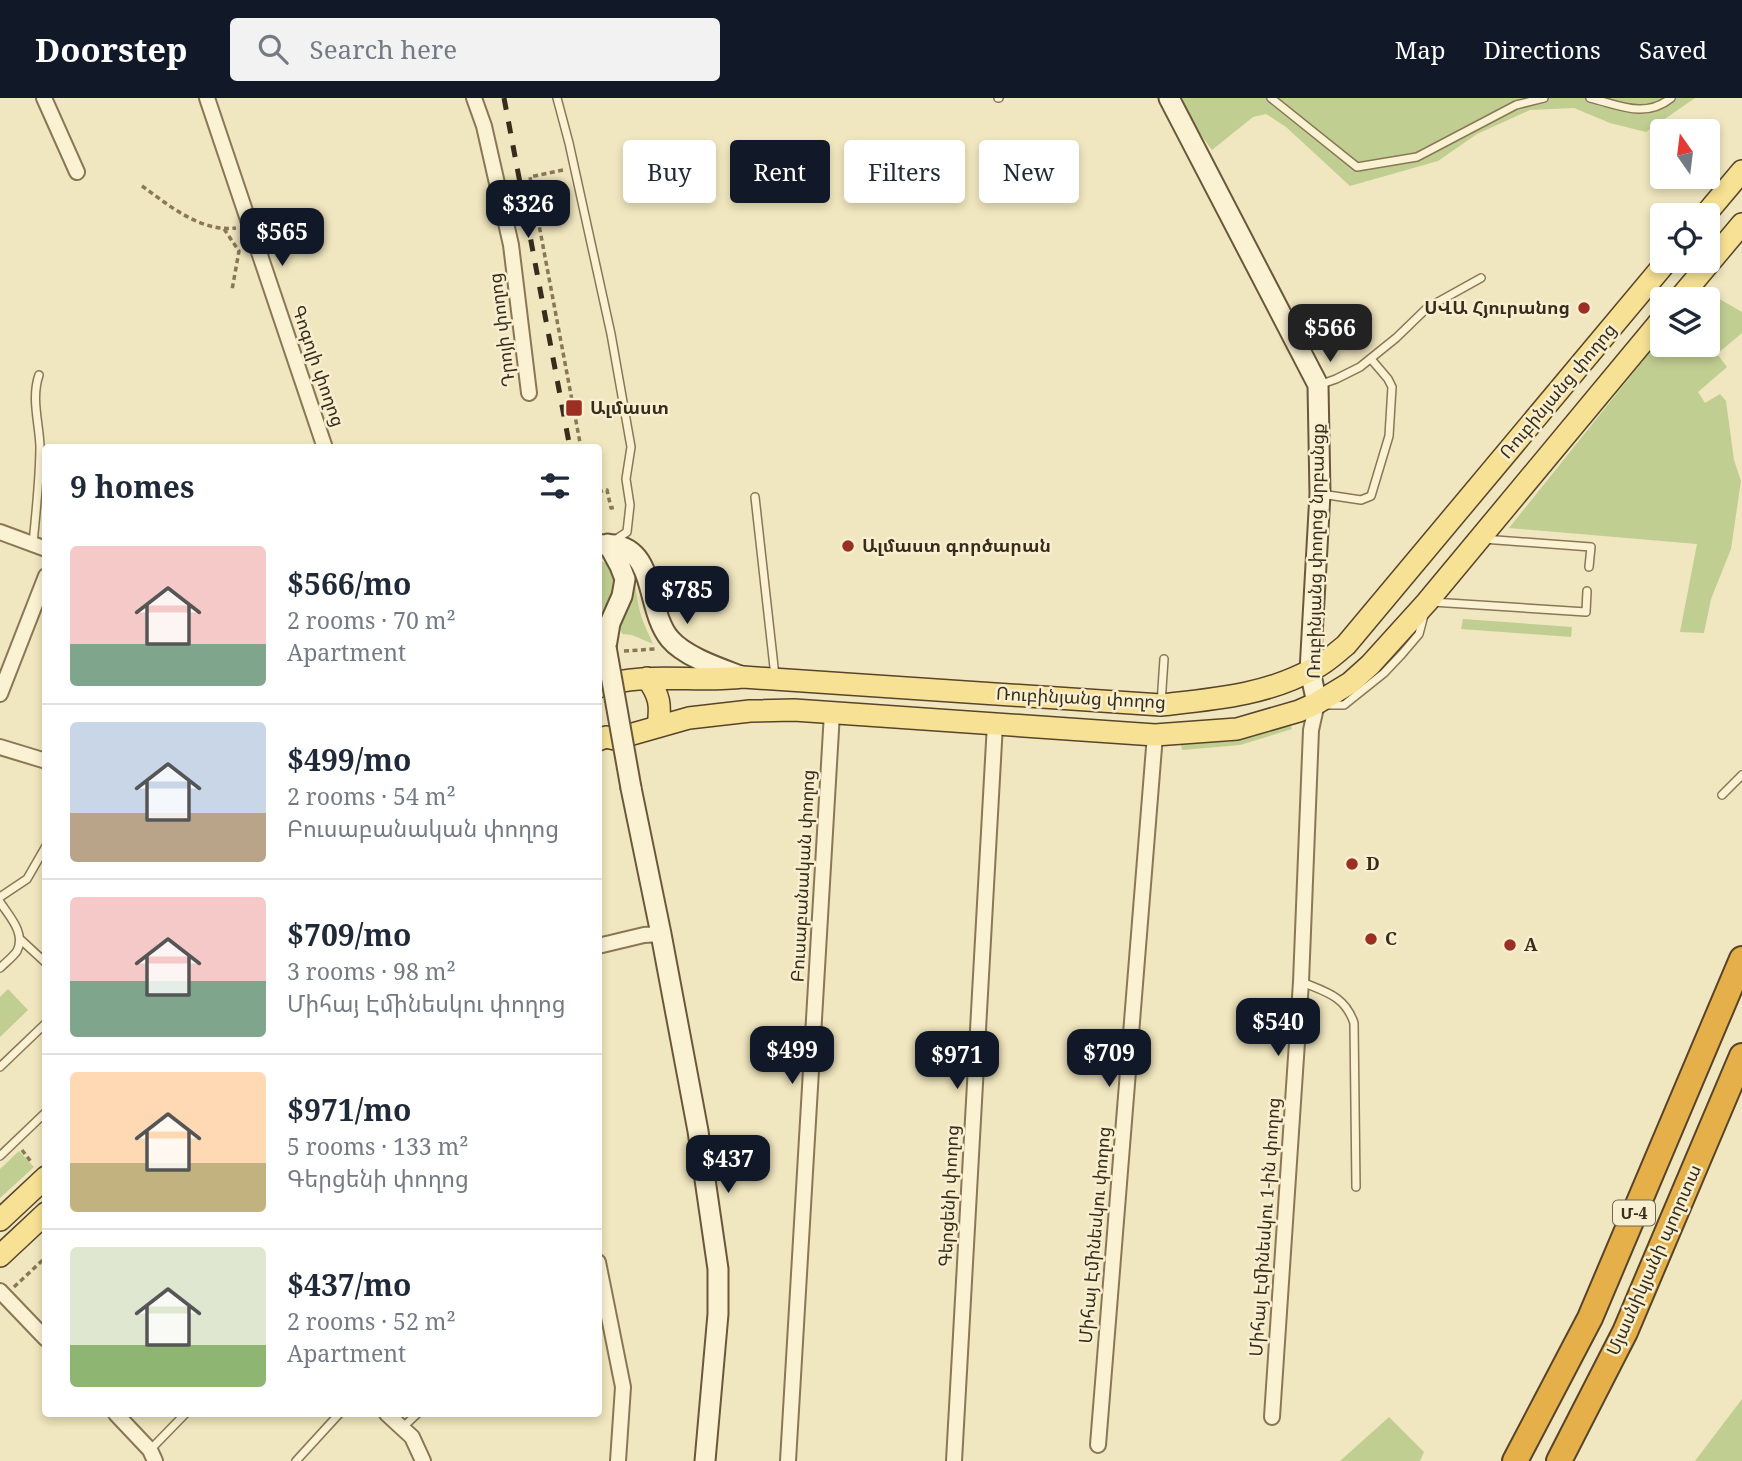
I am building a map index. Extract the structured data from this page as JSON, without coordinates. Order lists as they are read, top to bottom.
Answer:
{
  "streets": {
    "highway": ["Մ-4", "Մյասնիկյանի պողոտա"],
    "main road": ["Ռուբինյանց փողոց"],
    "street": [
      "Դրոյի փողոց",
      "Գոգոլի փողոց",
      "Ռուբինյանց փողոց նրբանցք",
      "Բուսաբանական փողոց",
      "Գերցենի փողոց",
      "Միհայ Էմինեսկու 1-ին փողոց",
      "Միհայ Էմինեսկու փողոց"
    ]
  },
  "crossings": [
    ["Ռուբինյանց փողոց", "Ռուբինյանց փողոց նրբանցք"],
    ["Ռուբինյանց փողոց", "Բուսաբանական փողոց"],
    ["Ռուբինյանց փողոց", "Գերցենի փողոց"],
    ["Ռուբինյանց փողոց", "Միհայ Էմինեսկու 1-ին փողոց"],
    ["Ռուբինյանց փողոց", "Միհայ Էմինեսկու փողոց"],
    ["Ռուբինյանց փողոց նրբանցք", "Միհայ Էմինեսկու 1-ին փողոց"]
  ],
  "places": {
    "other": [
      "ՍՎԱ Հյուրանոց",
      "Ալմաստ գործարան",
      "D",
      "C",
      "A"
    ],
    "transit": ["Ալմաստ"]
  },
  "north": "top",
  "page": {
    "header": "Doorstep",
    "search": "Search here",
    "nav": ["Map", "Directions", "Saved"],
    "chip": [
      "Buy",
      "Rent",
      "Filters",
      "New"
    ],
    "price": [
      "$326",
      "$565",
      "$566",
      "$785",
      "$540",
      "$499",
      "$709",
      "$971",
      "$437"
    ],
    "heading": "9 homes",
    "list": [
      {
        "name": "$566/mo",
        "note": "2 rooms · 70 m² · Apartment"
      },
      {
        "name": "$499/mo",
        "note": "2 rooms · 54 m² · Բուսաբանական փողոց"
      },
      {
        "name": "$709/mo",
        "note": "3 rooms · 98 m² · Միհայ Էմինեսկու փողոց"
      },
      {
        "name": "$971/mo",
        "note": "5 rooms · 133 m² · Գերցենի փողոց"
      },
      {
        "name": "$437/mo",
        "note": "2 rooms · 52 m² · Apartment"
      }
    ]
  }
}
